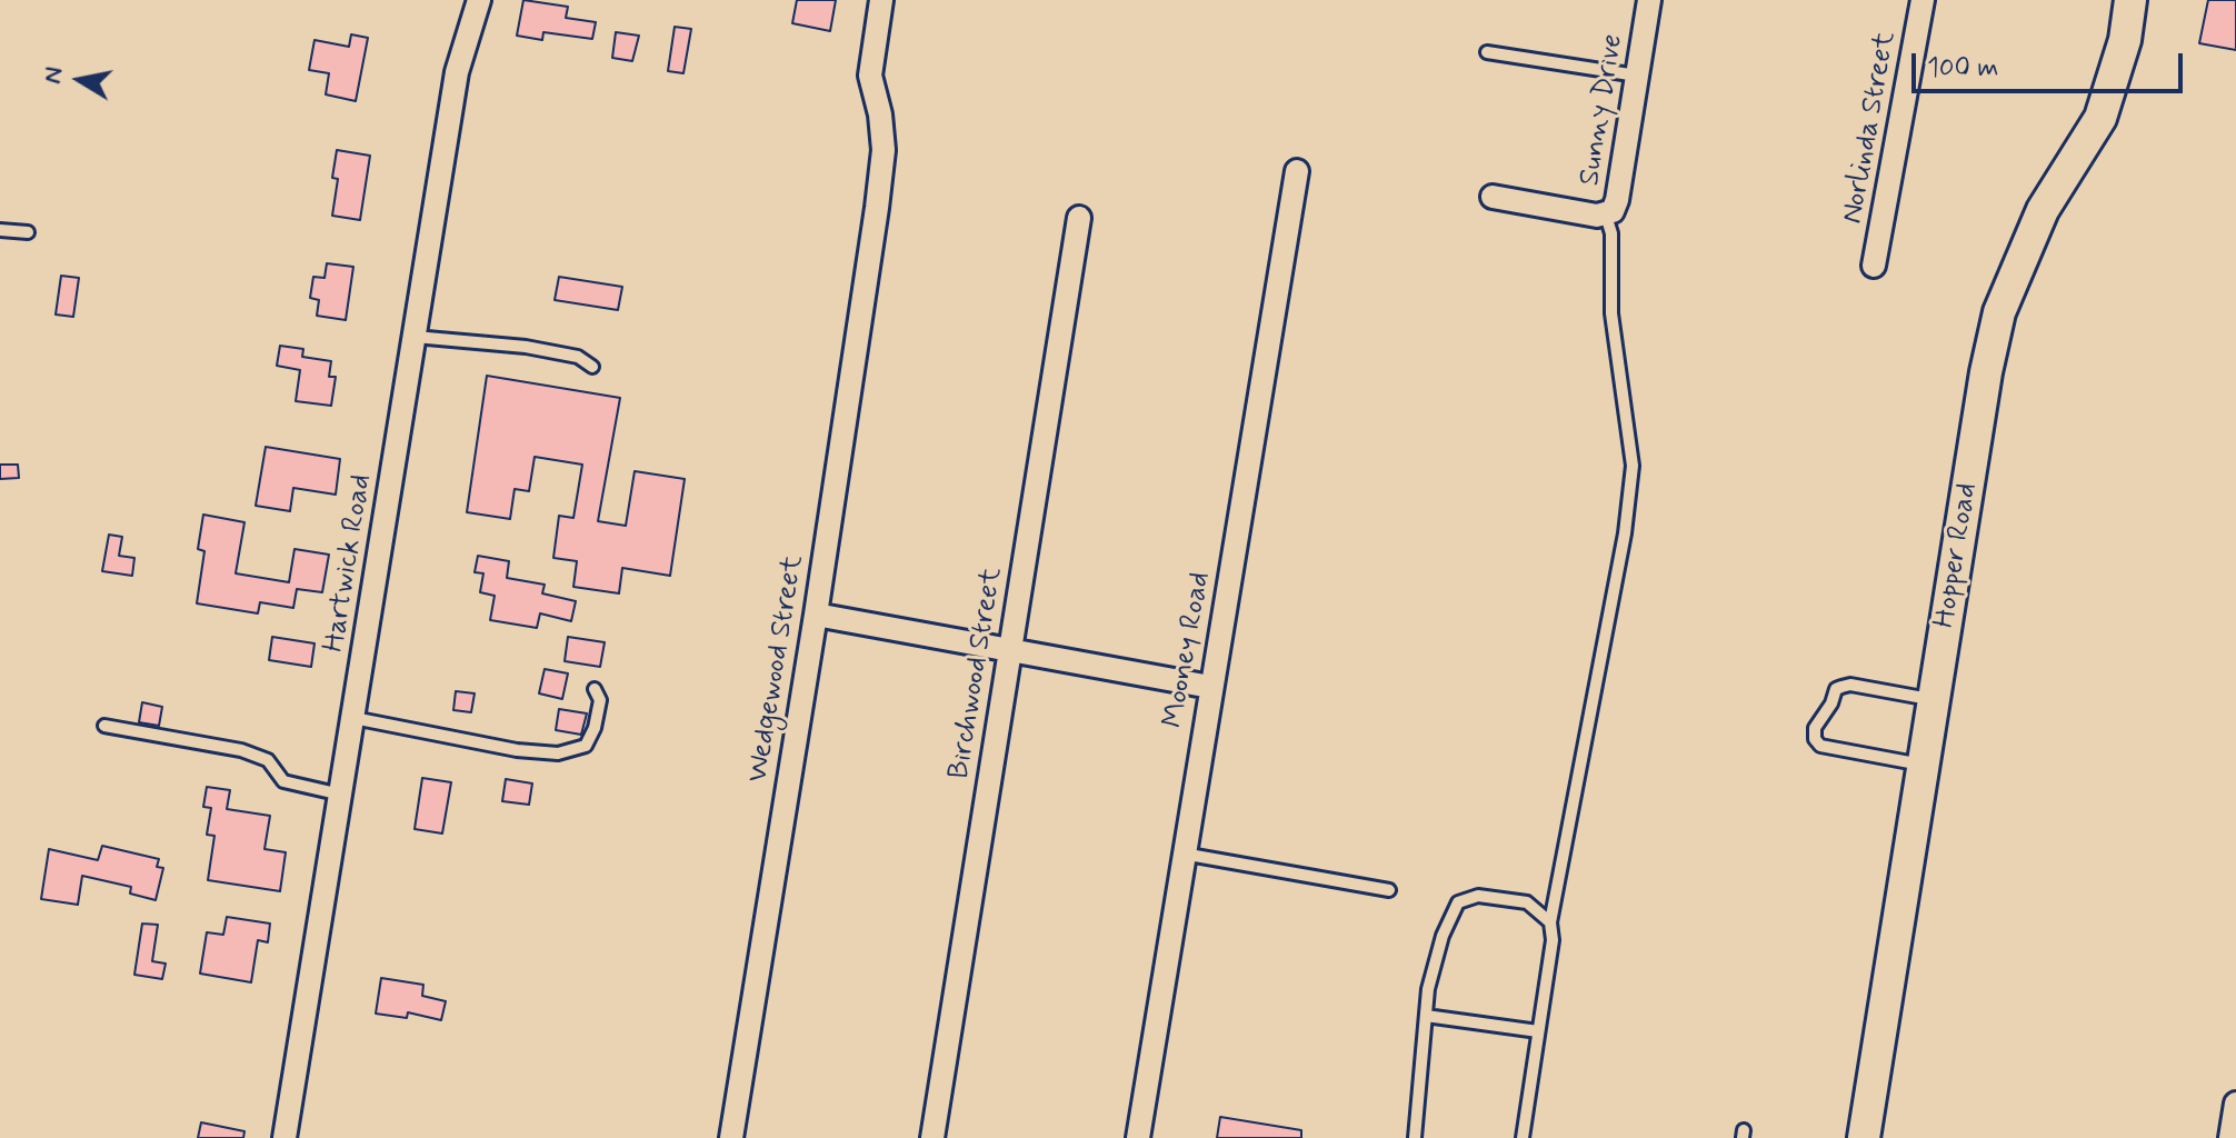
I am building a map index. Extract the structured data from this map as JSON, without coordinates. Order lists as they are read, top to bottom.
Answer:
{
  "streets": {
    "main road": ["Hopper Road"],
    "street": [
      "Sunny Drive",
      "Norlinda Street",
      "Hartwick Road",
      "Mooney Road",
      "Wedgewood Street",
      "Birchwood Street"
    ]
  },
  "scale_bar": "100 m",
  "north": "left"
}
